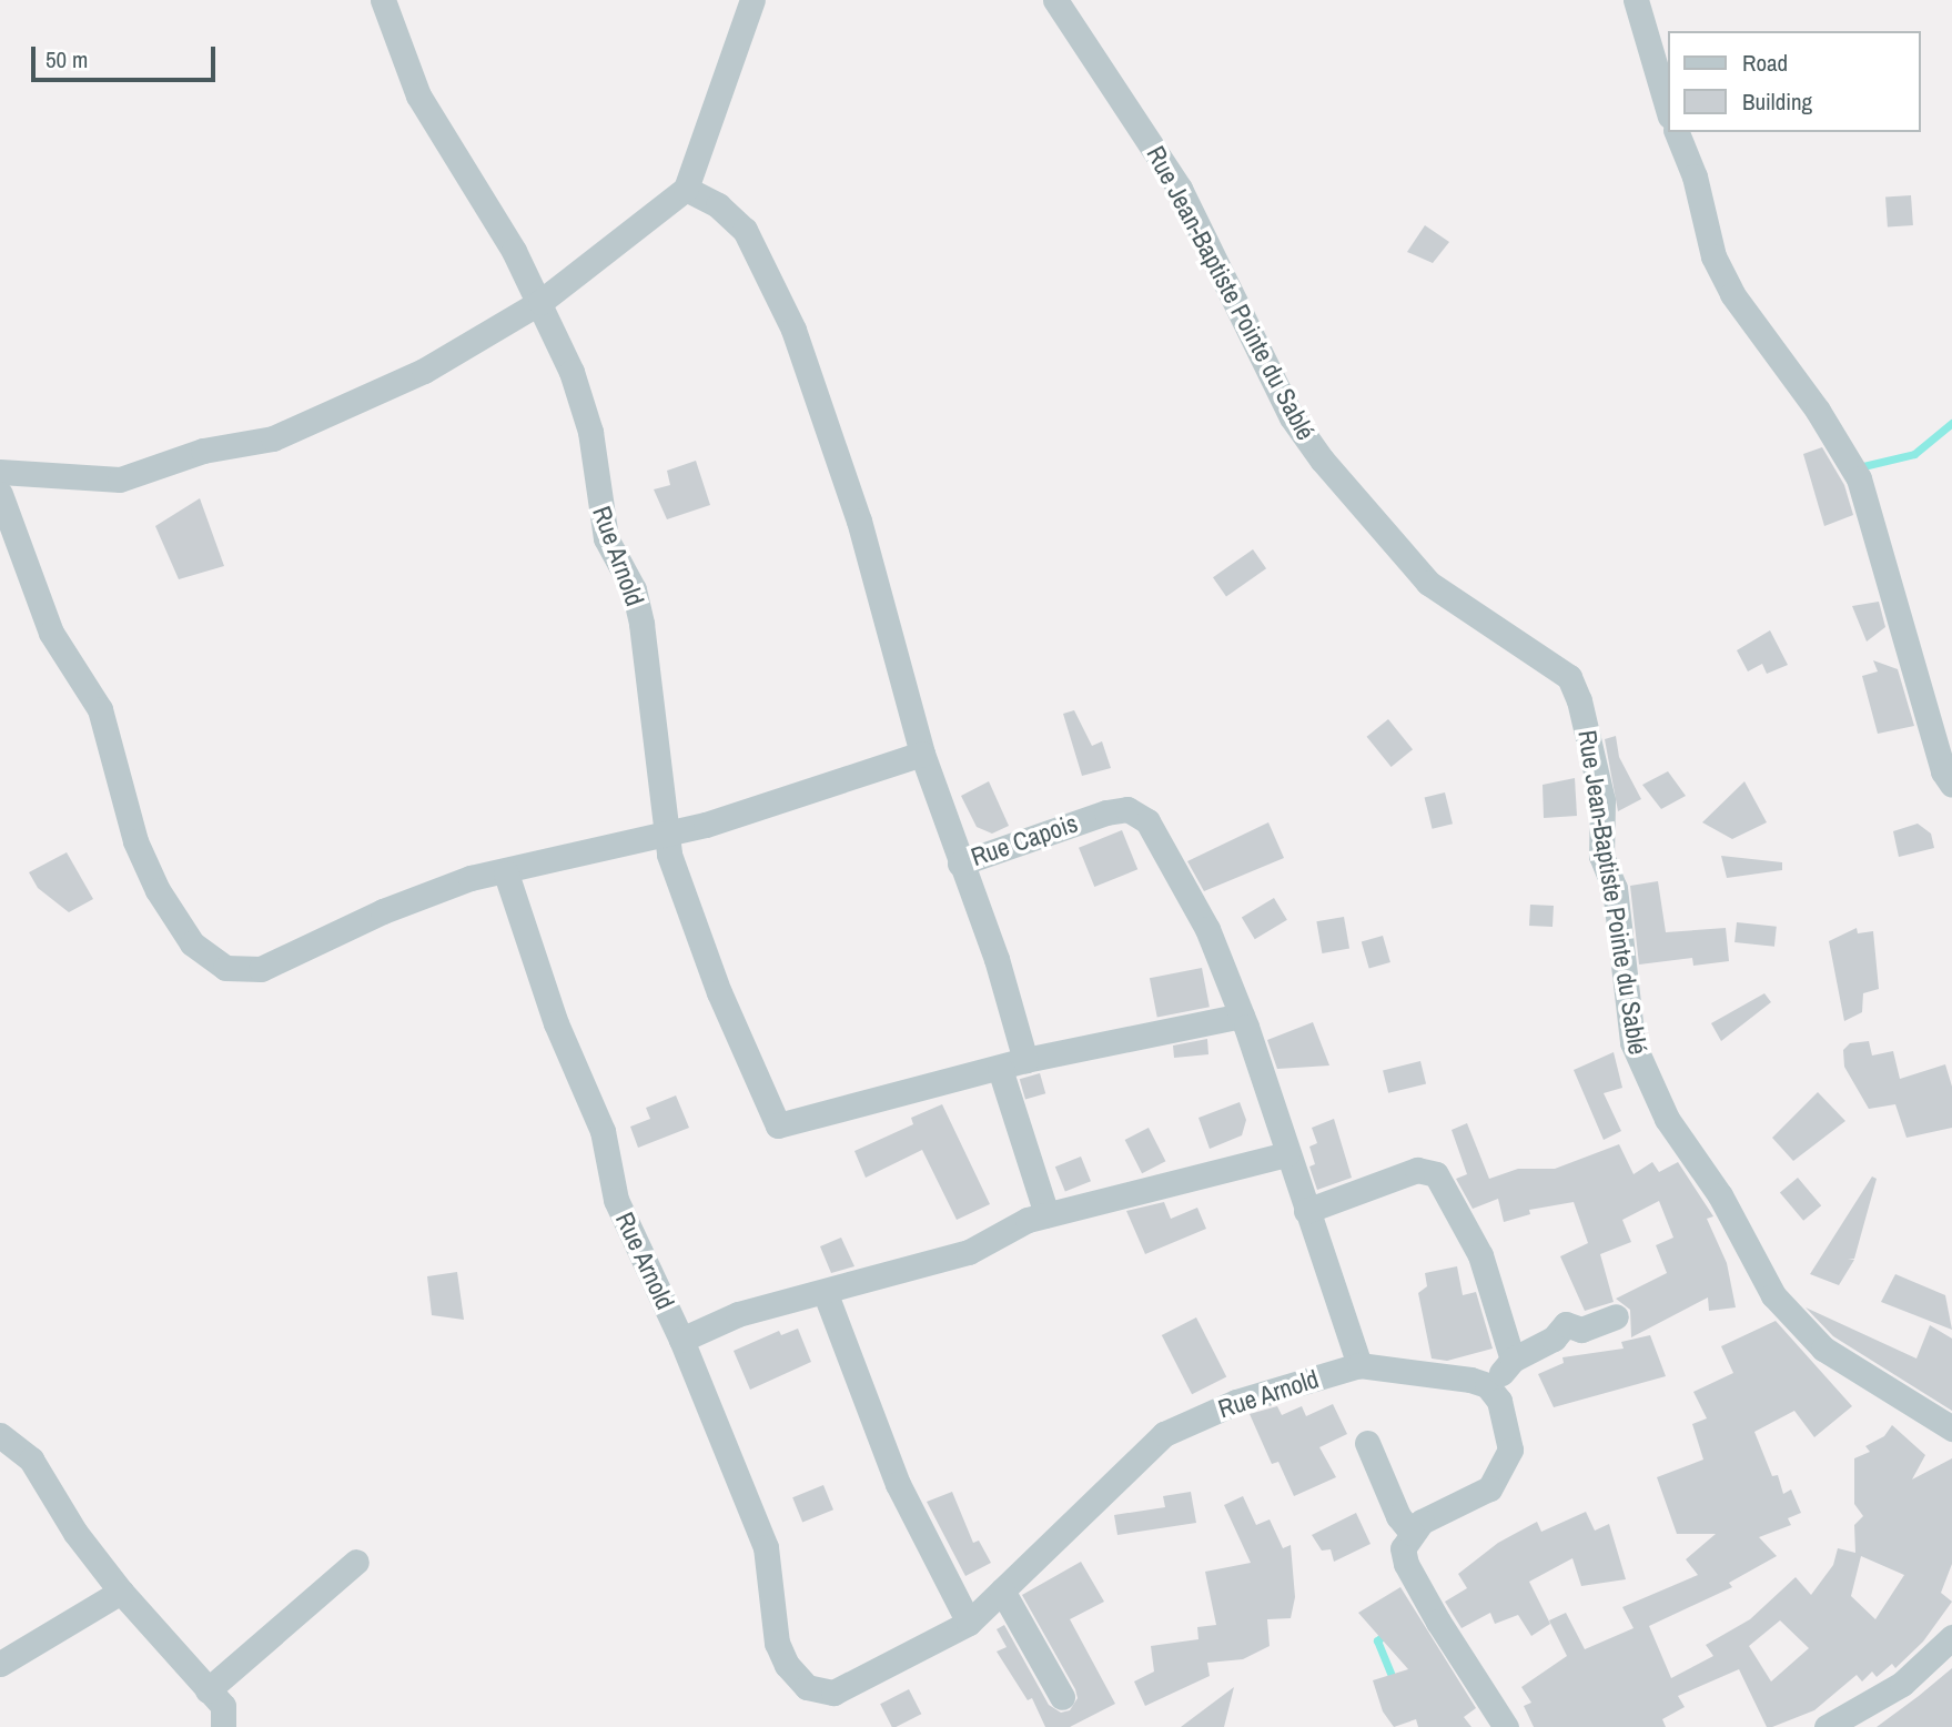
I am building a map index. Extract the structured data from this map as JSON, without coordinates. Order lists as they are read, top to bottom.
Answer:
{
  "streets": {
    "street": ["Rue Jean-Baptiste Pointe du Sablé", "Rue Arnold", "Rue Capois"]
  },
  "crossings": [
    ["Rue Arnold", "Rue Capois"]
  ],
  "legend": ["Road", "Building"],
  "scale_bar": "50 m"
}
